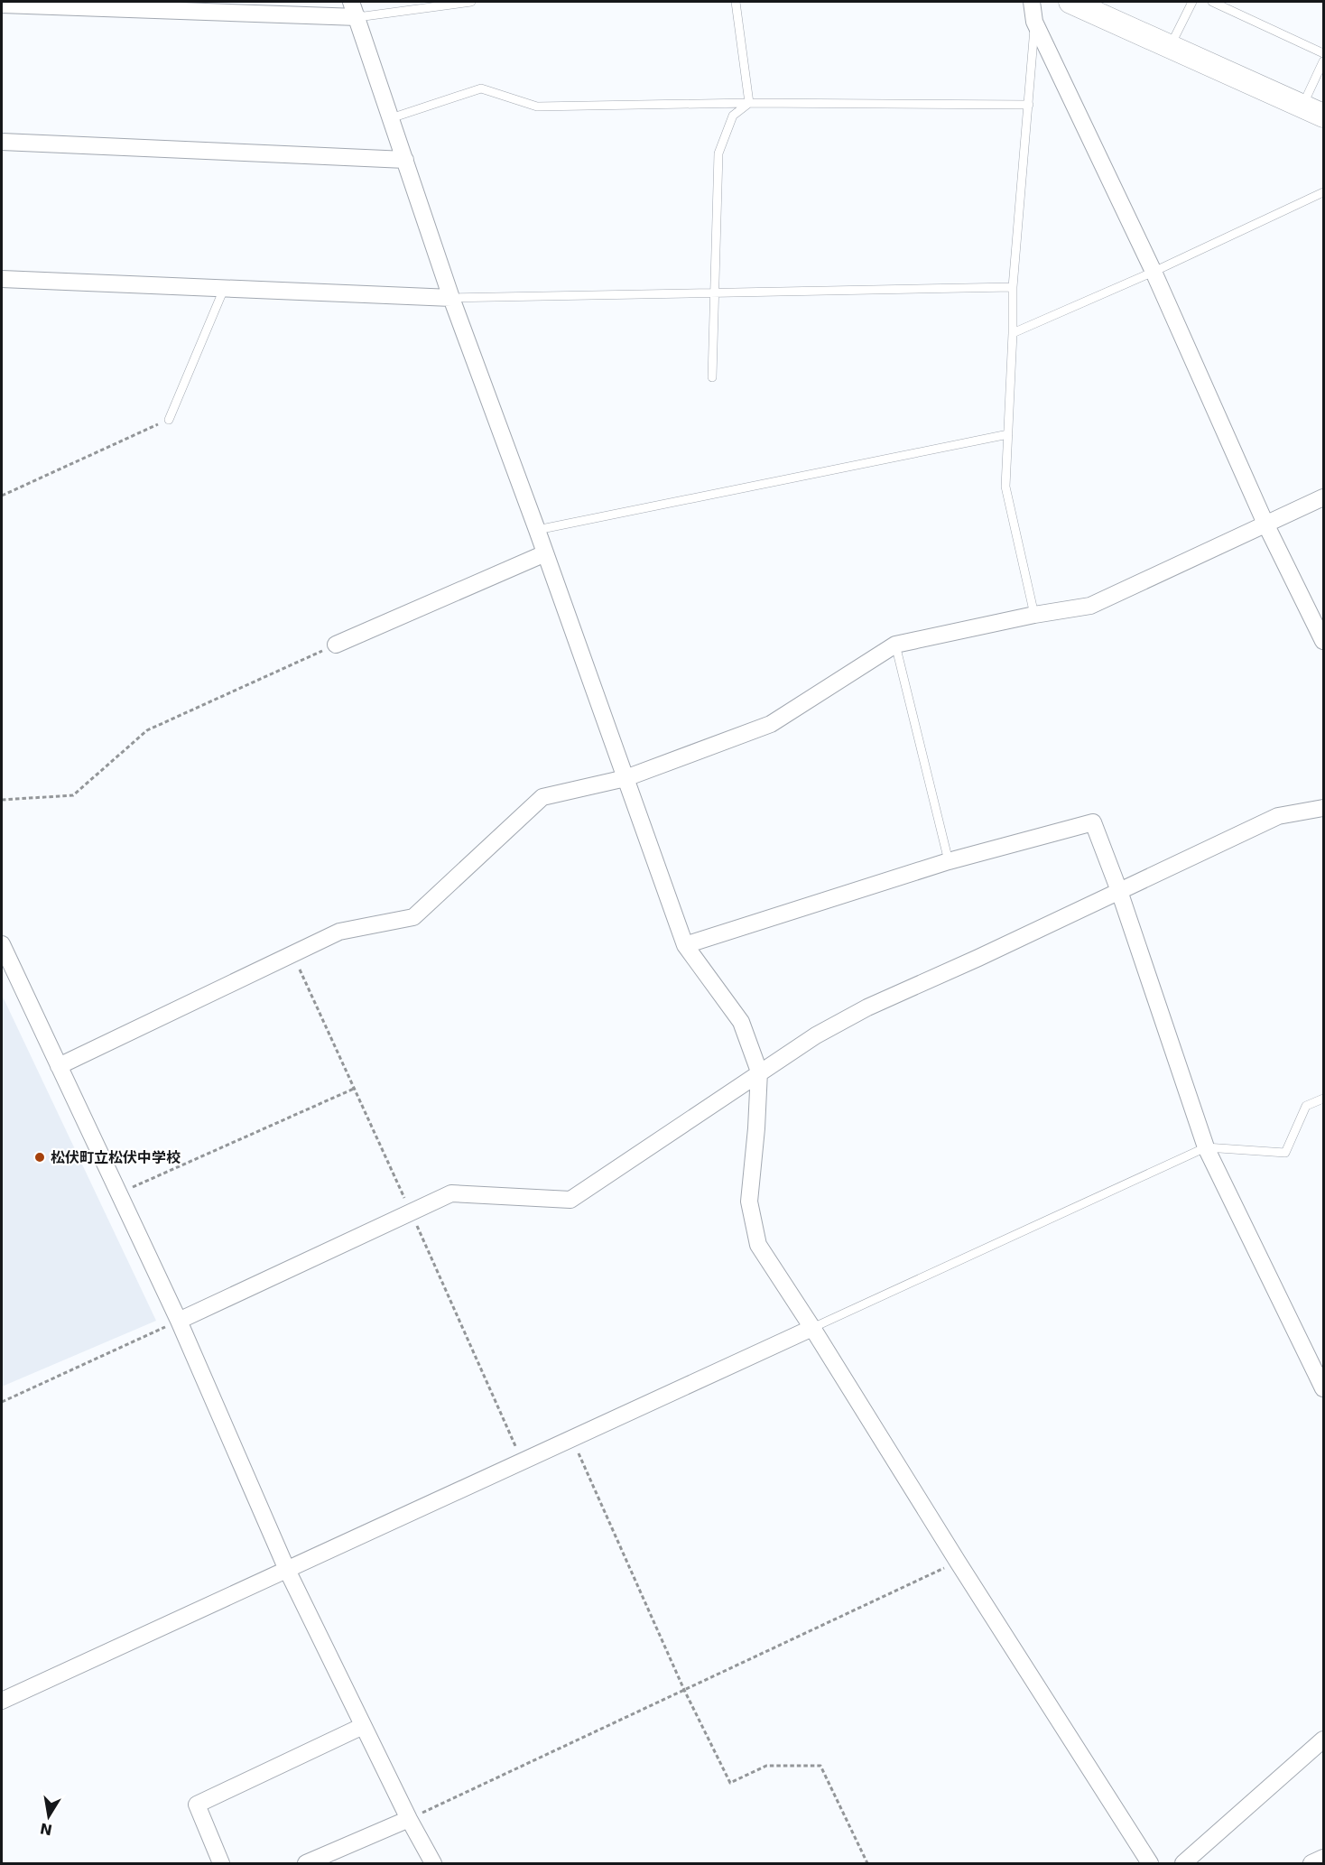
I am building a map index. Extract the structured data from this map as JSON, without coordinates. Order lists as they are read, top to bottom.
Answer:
{
  "places": ["松伏町立松伏中学校"],
  "north": "bottom"
}
